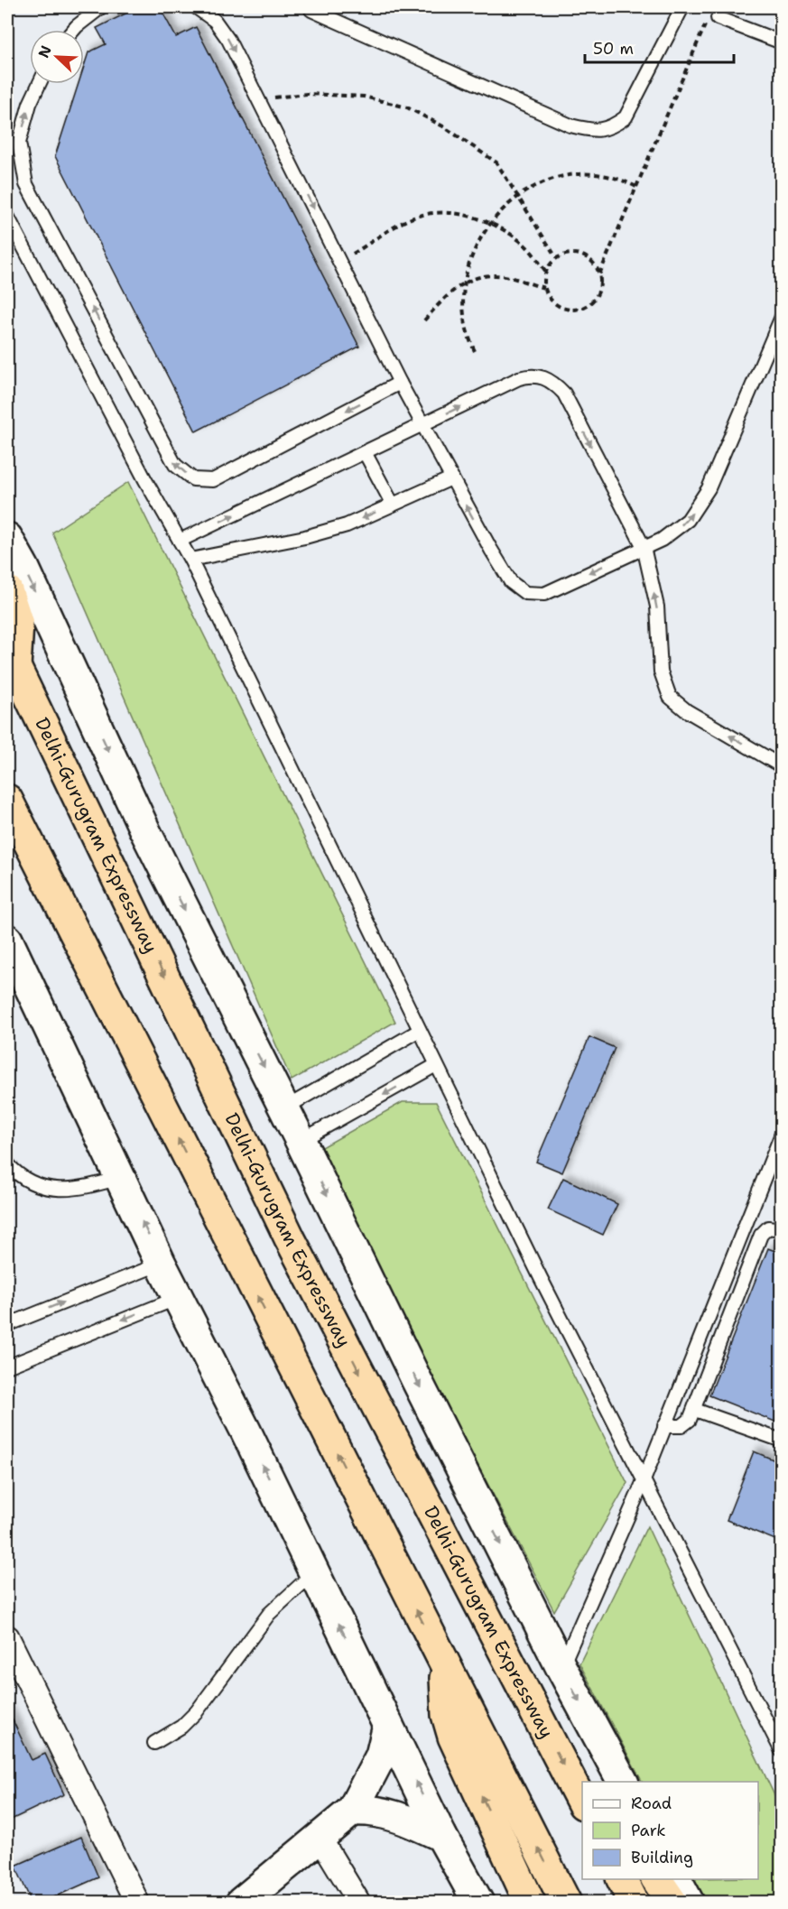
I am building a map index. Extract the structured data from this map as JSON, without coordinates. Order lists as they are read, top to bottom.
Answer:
{
  "streets": {
    "highway": ["Delhi-Gurugram Expressway"]
  },
  "legend": ["Road", "Park", "Building"],
  "scale_bar": "50 m",
  "north": "top left"
}
